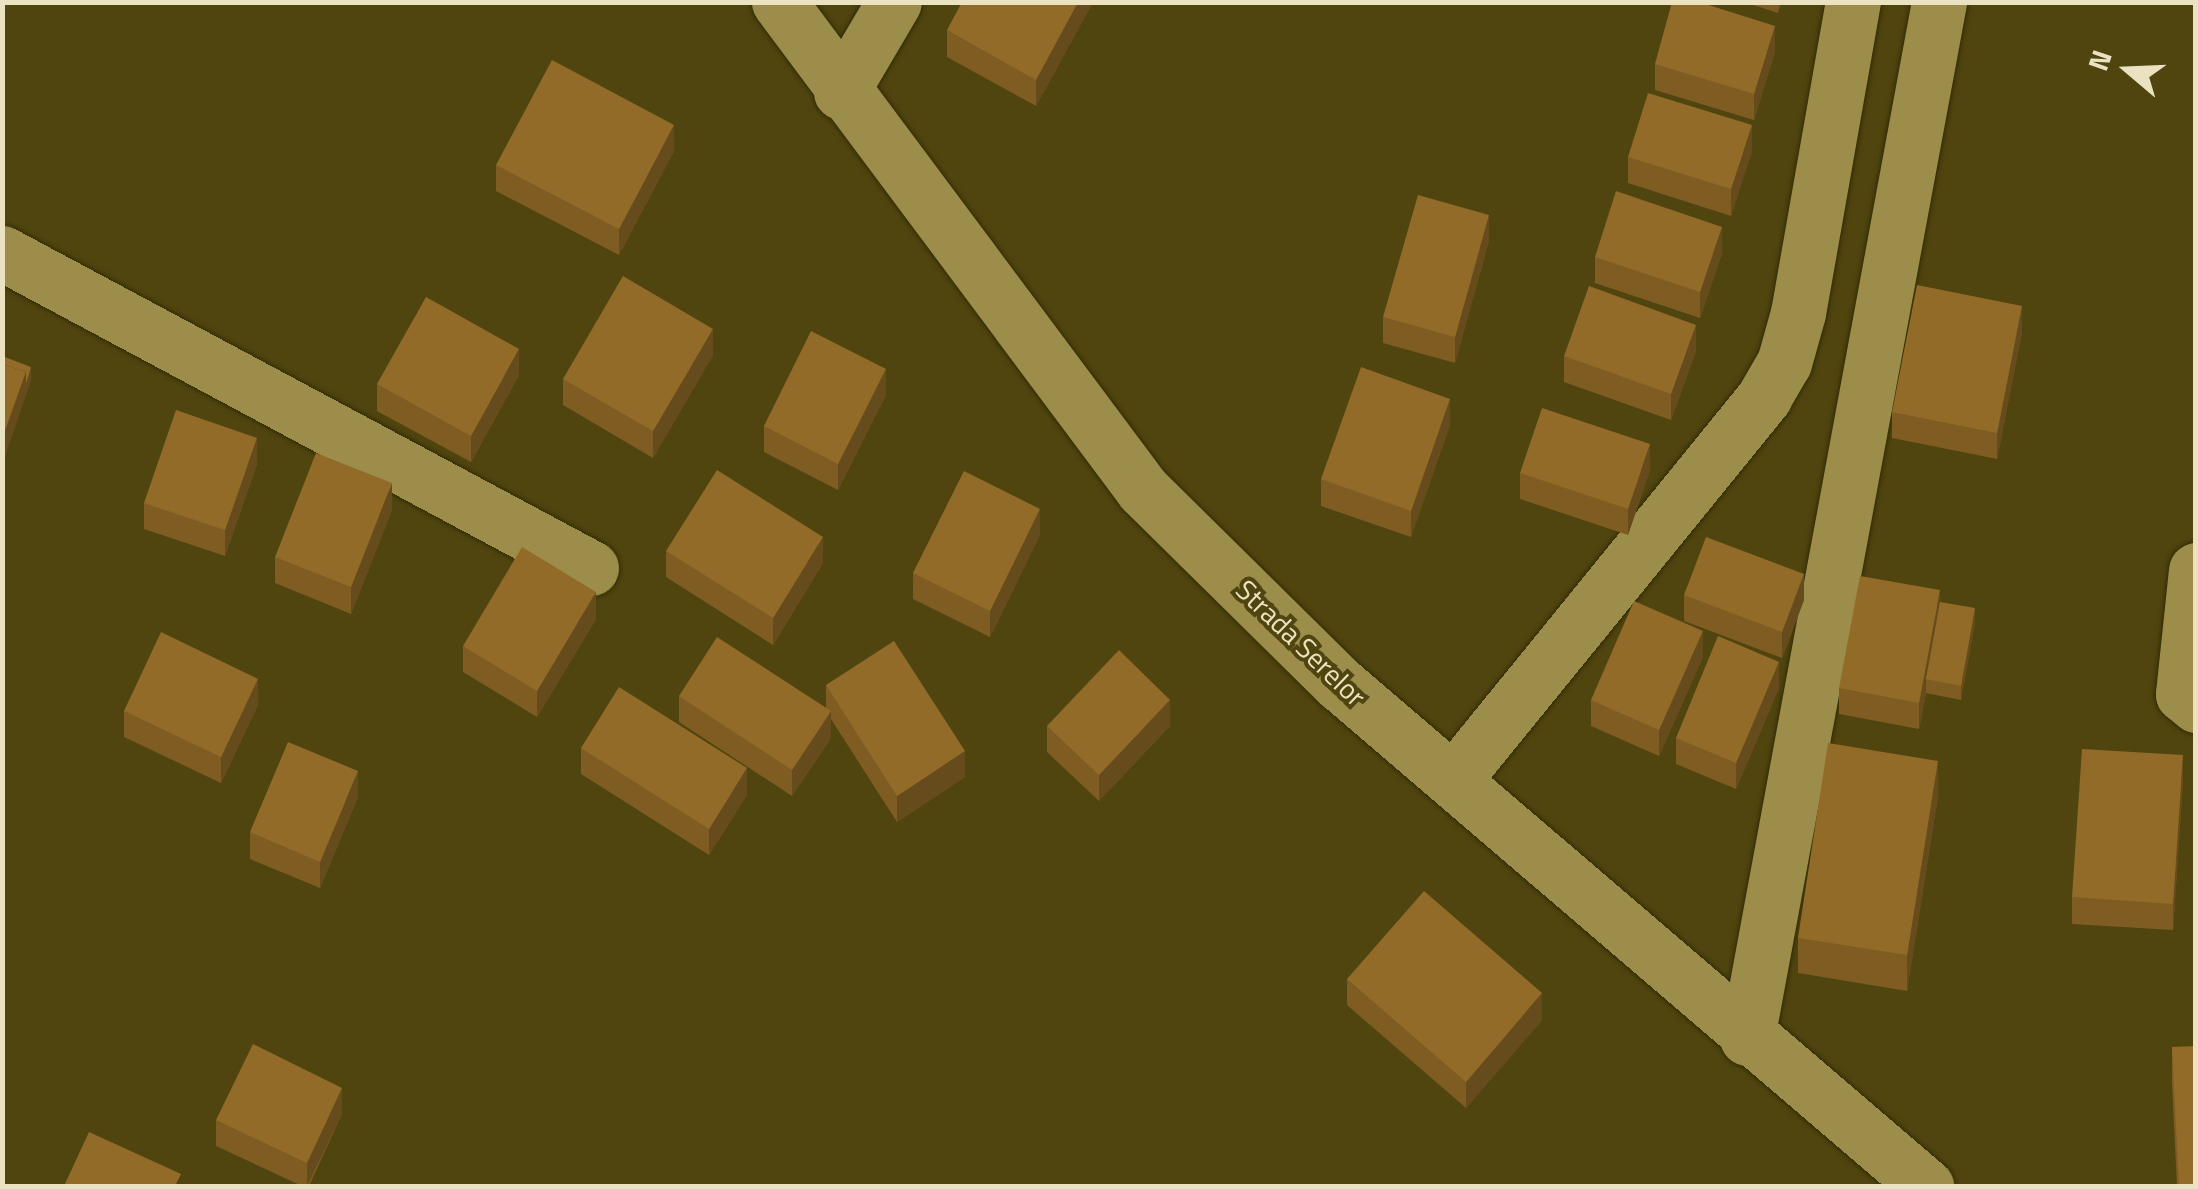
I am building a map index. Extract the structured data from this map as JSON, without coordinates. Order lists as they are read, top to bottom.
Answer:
{
  "streets": {
    "street": ["Strada Serelor"]
  },
  "north": "left"
}
